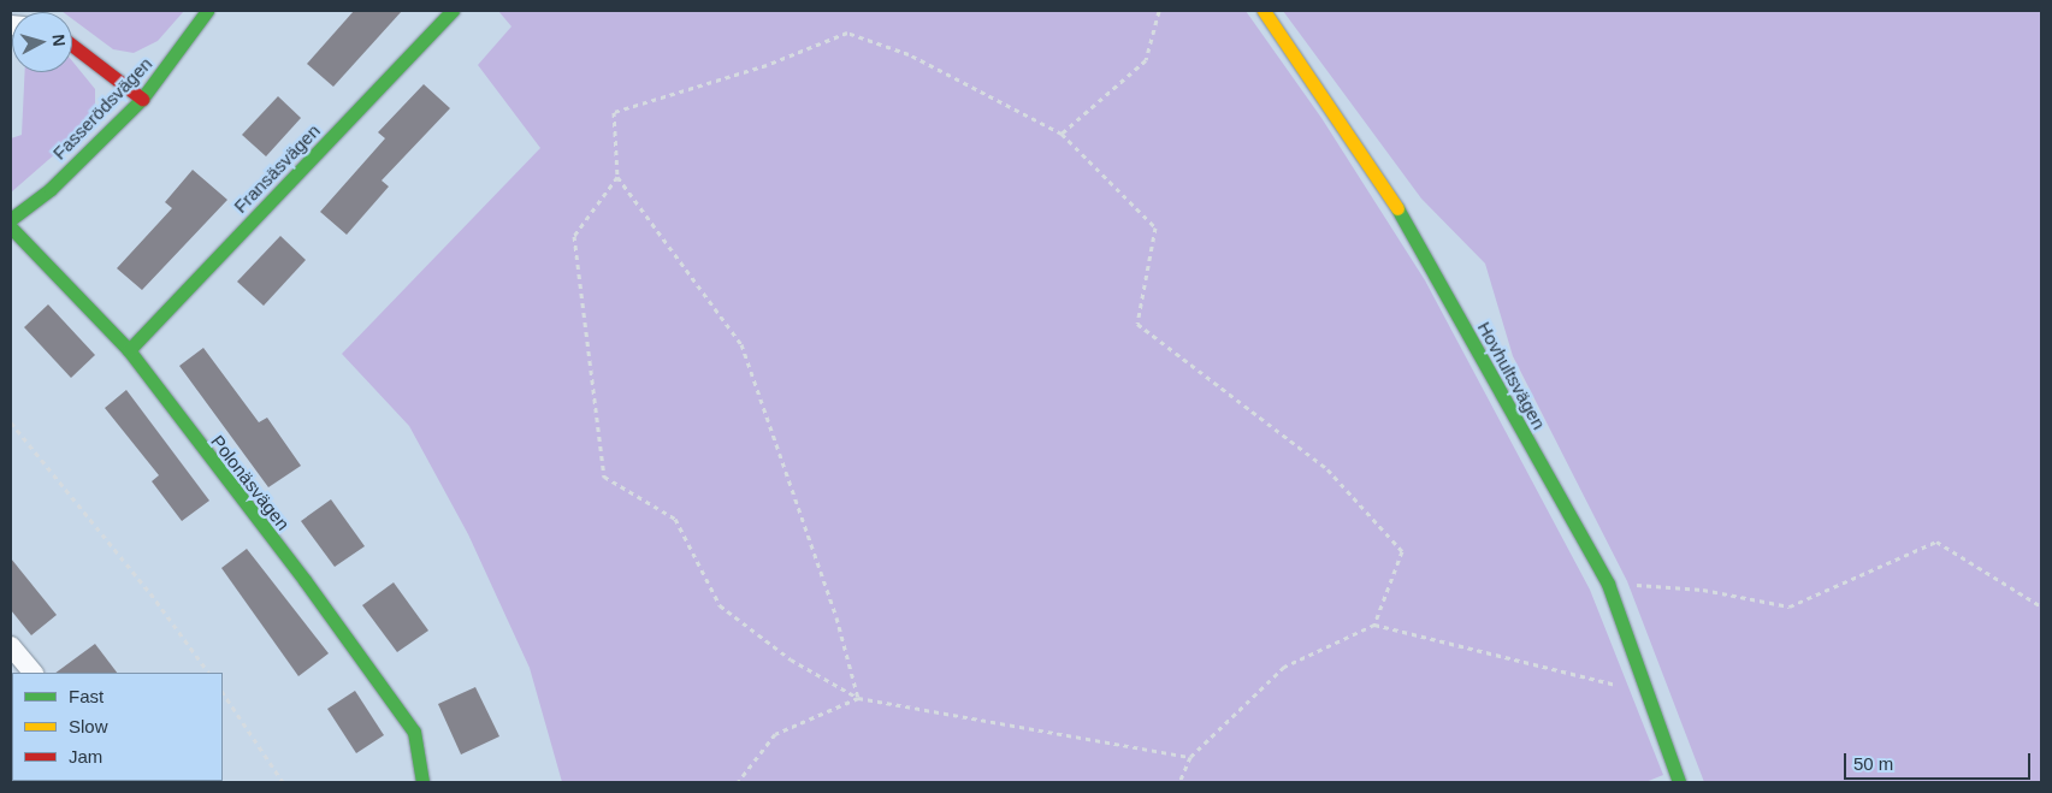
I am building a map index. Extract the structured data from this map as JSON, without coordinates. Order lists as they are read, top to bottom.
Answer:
{
  "streets": {
    "street": [
      "Fasserödsvägen",
      "Fransäsvägen",
      "Hovhultsvägen",
      "Polonäsvägen"
    ]
  },
  "crossings": [
    ["Fransäsvägen", "Polonäsvägen"]
  ],
  "legend": ["Fast", "Slow", "Jam"],
  "scale_bar": "50 m",
  "north": "right"
}
